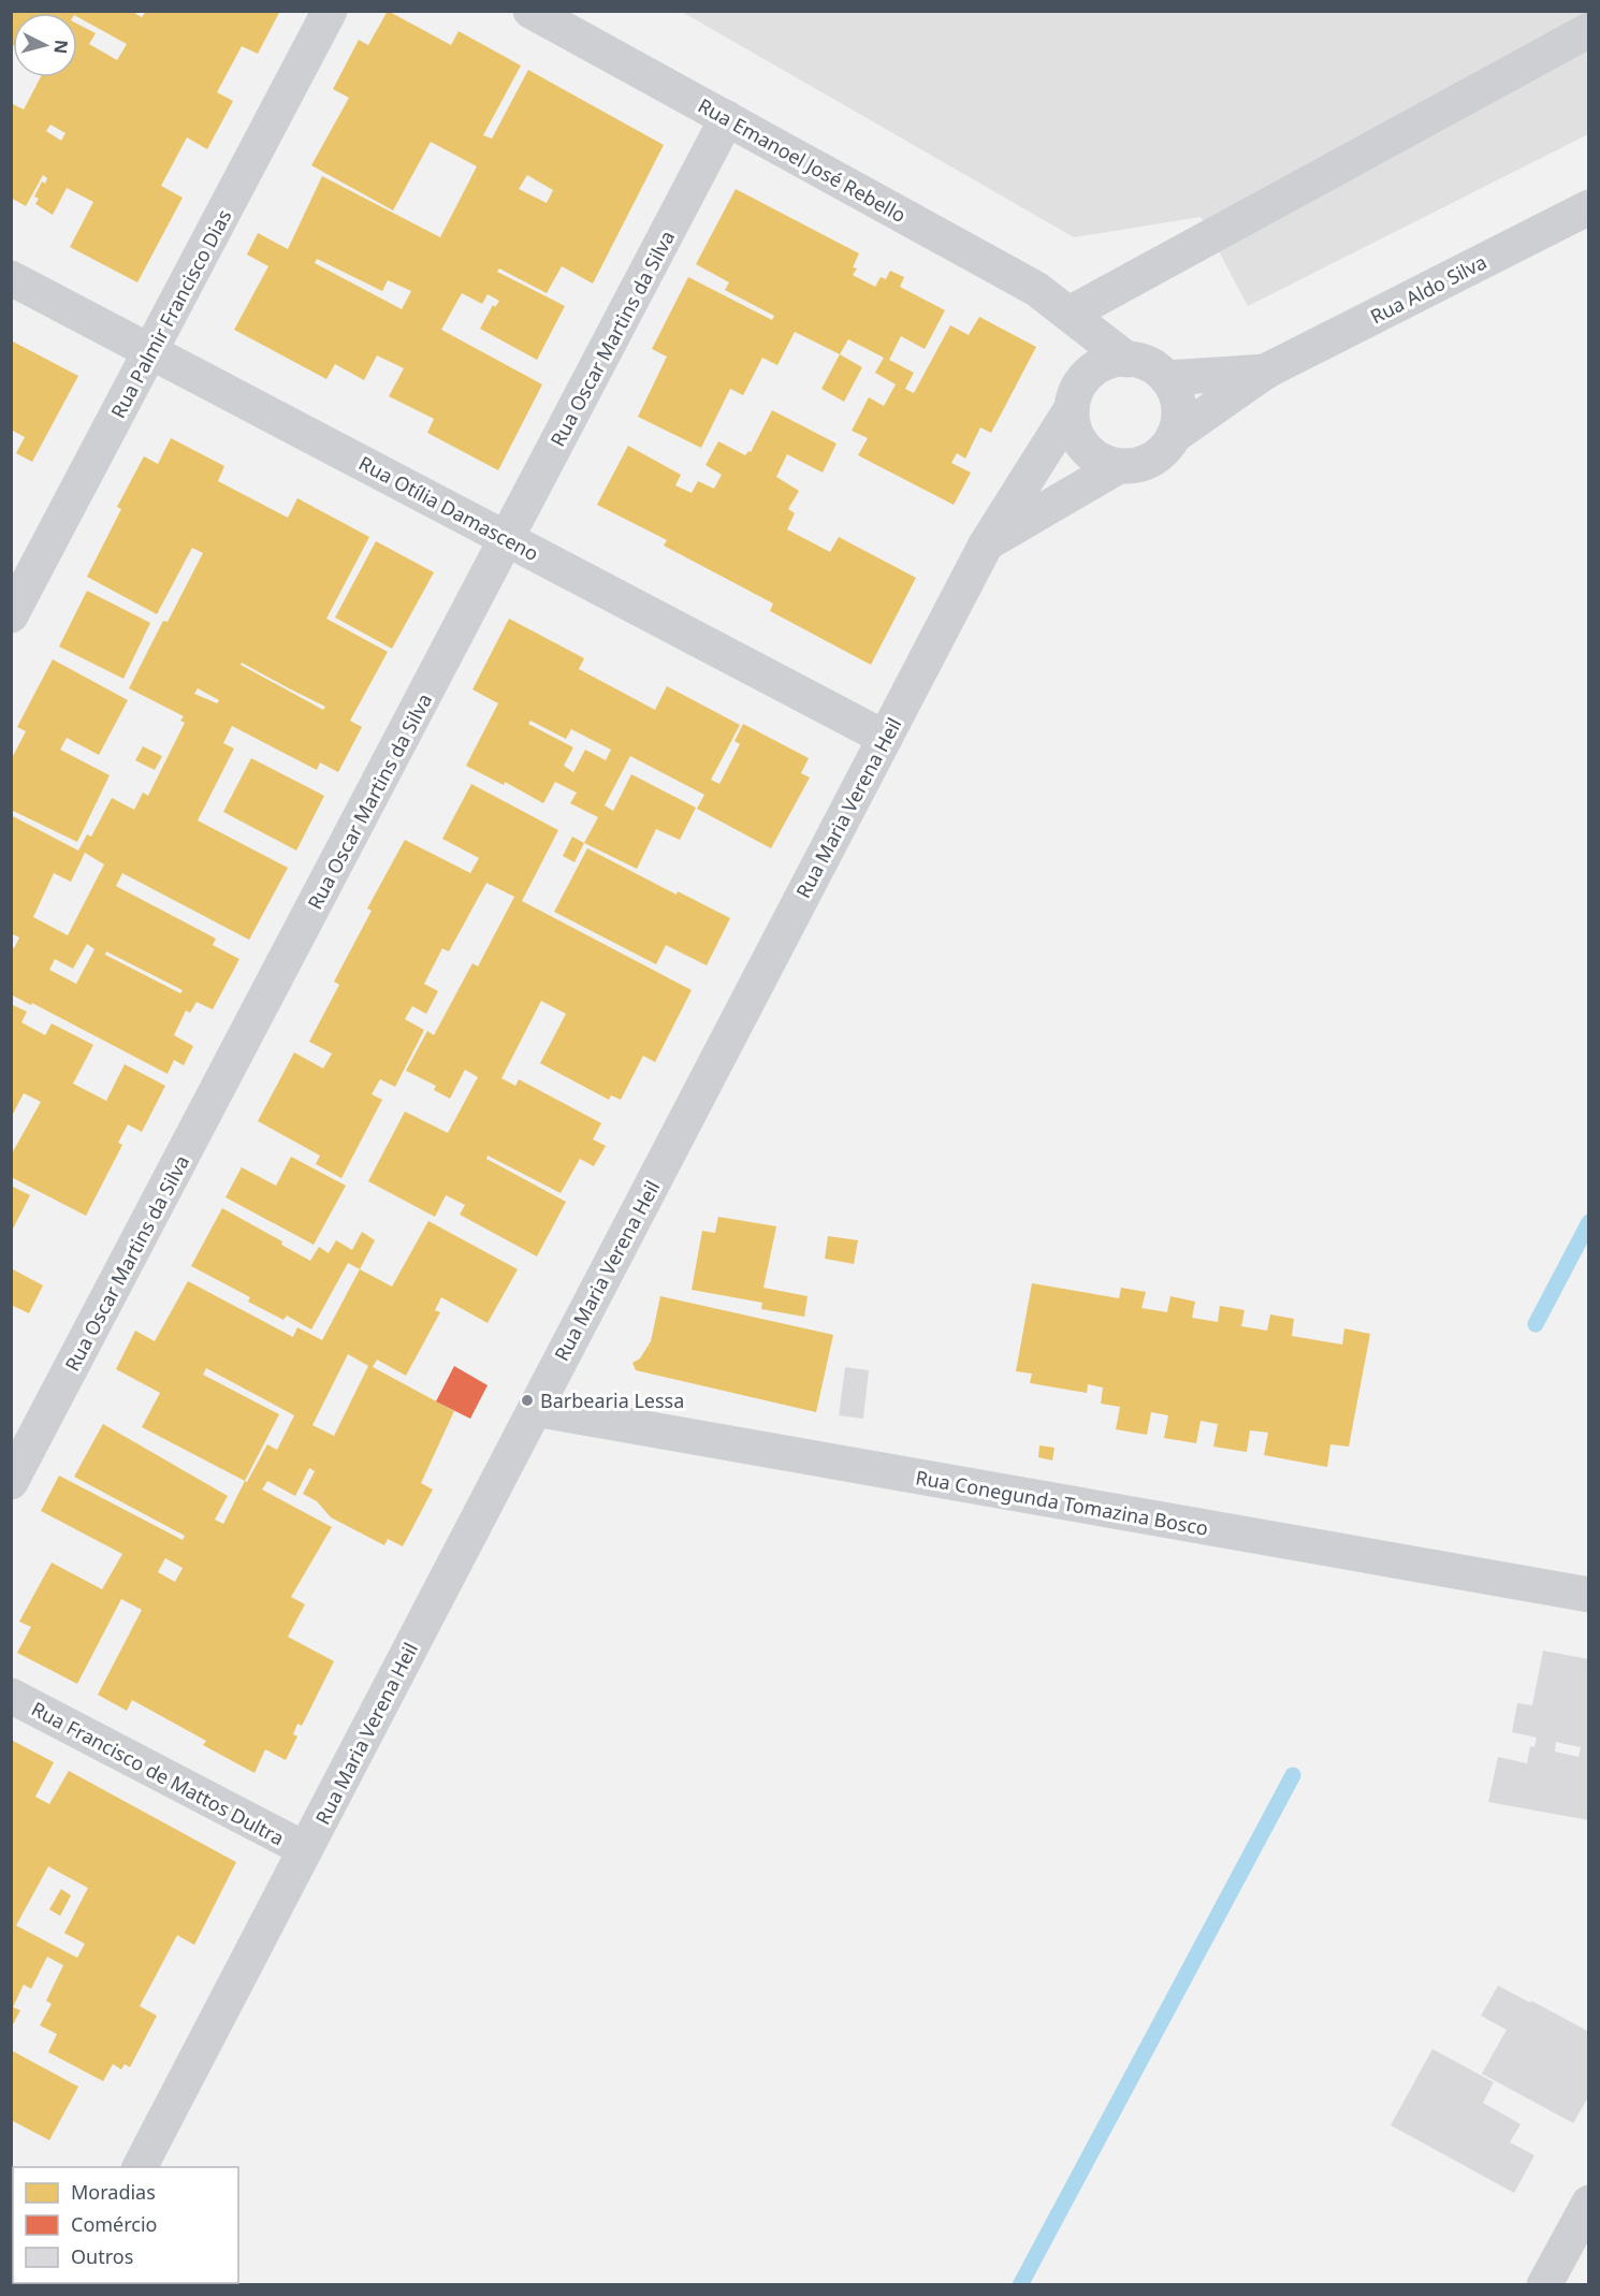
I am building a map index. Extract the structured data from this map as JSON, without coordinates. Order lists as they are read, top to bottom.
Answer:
{
  "streets": {
    "street": [
      "Rua Emanoel José Rebello",
      "Rua Aldo Silva",
      "Rua Palmir Francisco Dias",
      "Rua Oscar Martins da Silva",
      "Rua Otília Damasceno",
      "Rua Maria Verena Heil",
      "Rua Conegunda Tomazina Bosco",
      "Rua Francisco de Mattos Dultra"
    ]
  },
  "crossings": [
    ["Rua Emanoel José Rebello", "Rua Aldo Silva"],
    ["Rua Emanoel José Rebello", "Rua Oscar Martins da Silva"],
    ["Rua Emanoel José Rebello", "Rua Maria Verena Heil"],
    ["Rua Aldo Silva", "Rua Maria Verena Heil"],
    ["Rua Palmir Francisco Dias", "Rua Otília Damasceno"],
    ["Rua Oscar Martins da Silva", "Rua Otília Damasceno"],
    ["Rua Otília Damasceno", "Rua Maria Verena Heil"],
    ["Rua Maria Verena Heil", "Rua Conegunda Tomazina Bosco"],
    ["Rua Maria Verena Heil", "Rua Francisco de Mattos Dultra"]
  ],
  "places": ["Barbearia Lessa"],
  "legend": ["Moradias", "Comércio", "Outros"],
  "north": "right"
}
